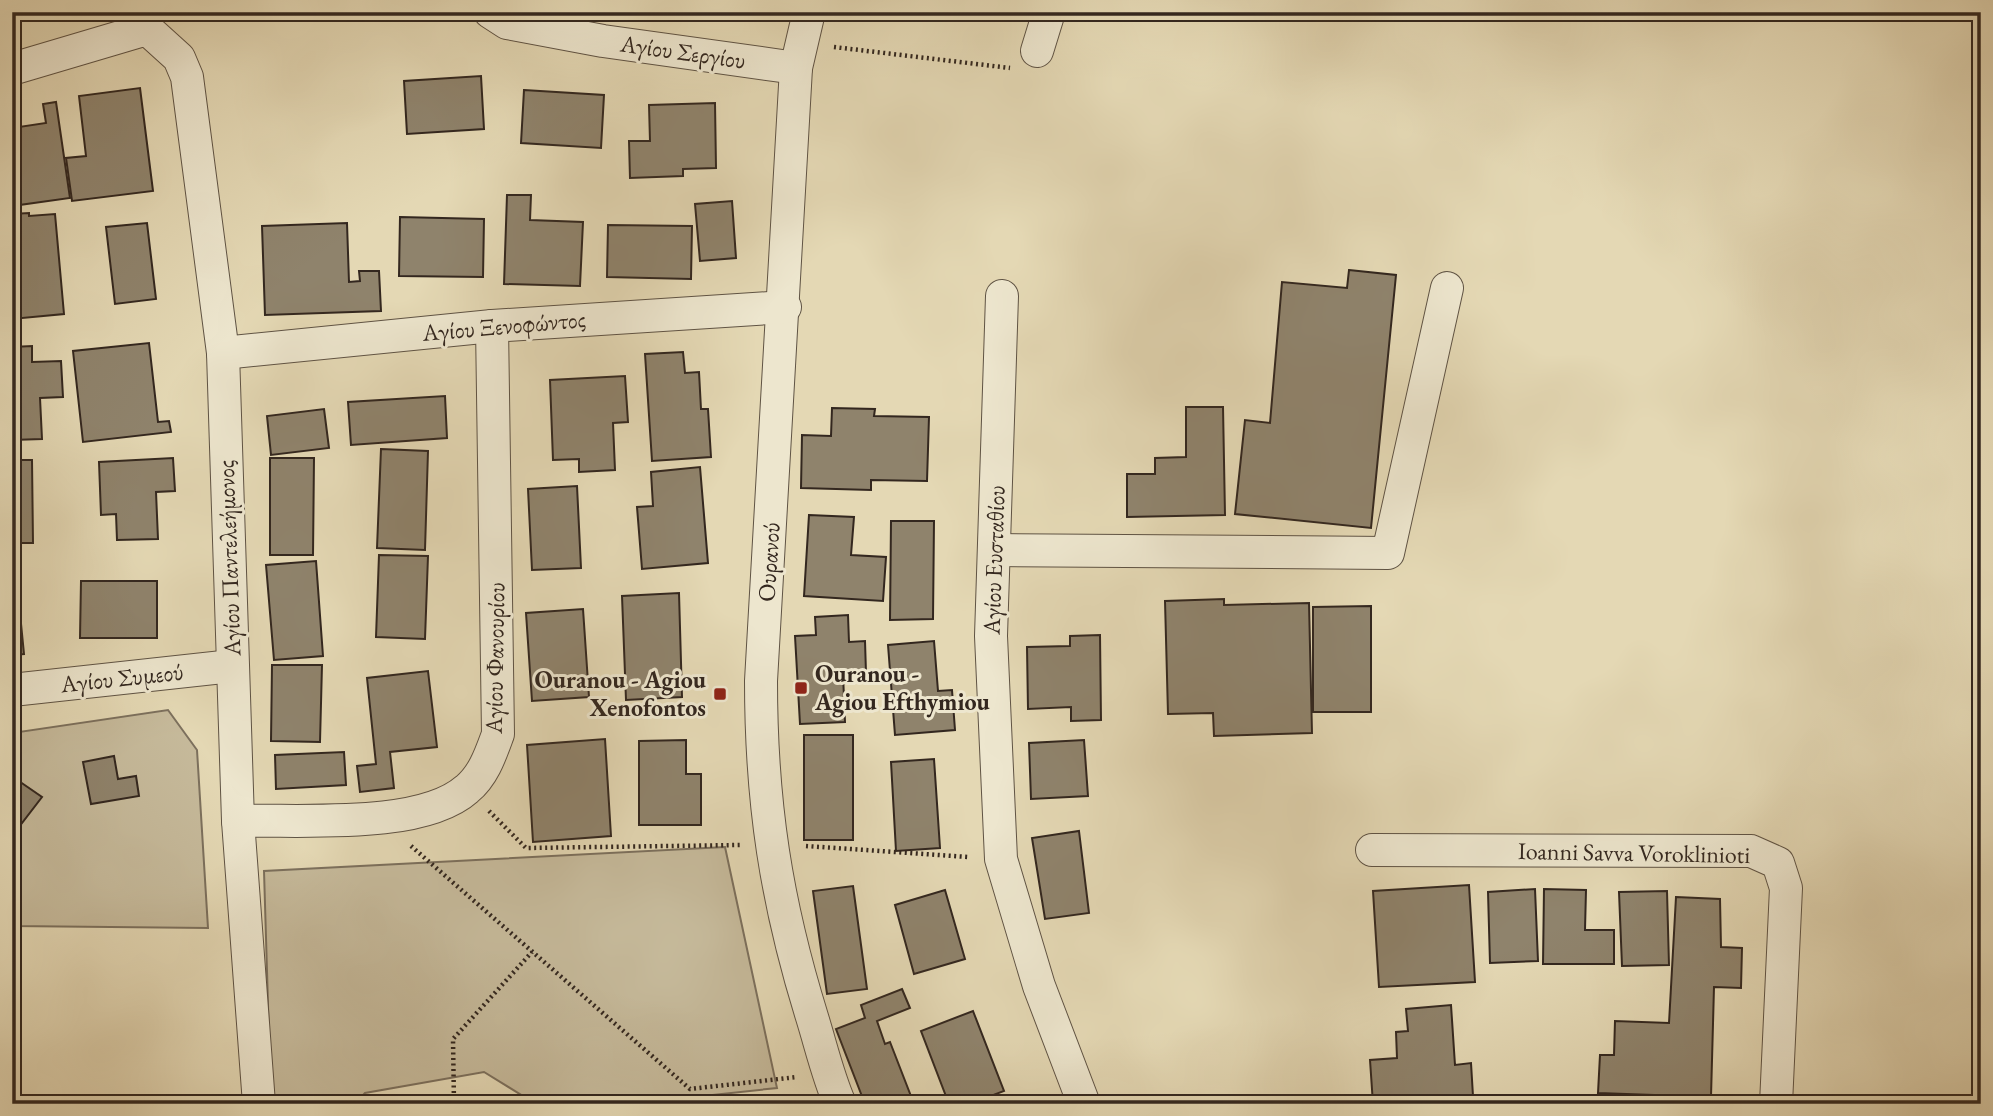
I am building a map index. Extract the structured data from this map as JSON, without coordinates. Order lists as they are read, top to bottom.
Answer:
{
  "streets": {
    "street": [
      "Αγίου Σεργίου",
      "Αγίου Ξενοφώντος",
      "Αγίου Παντελεήμονος",
      "Αγίου Ευσταθίου",
      "Ουρανού",
      "Αγίου Φανουρίου",
      "Αγίου Συμεού",
      "Ioanni Savva Voroklinioti"
    ]
  },
  "crossings": [
    ["Αγίου Σεργίου", "Ουρανού"],
    ["Αγίου Ξενοφώντος", "Αγίου Παντελεήμονος"],
    ["Αγίου Ξενοφώντος", "Ουρανού"],
    ["Αγίου Ξενοφώντος", "Αγίου Φανουρίου"],
    ["Αγίου Παντελεήμονος", "Αγίου Φανουρίου"],
    ["Αγίου Παντελεήμονος", "Αγίου Συμεού"]
  ],
  "places": {
    "transit": ["Ouranou - Agiou Efthymiou", "Ouranou - Agiou Xenofontos"]
  }
}
